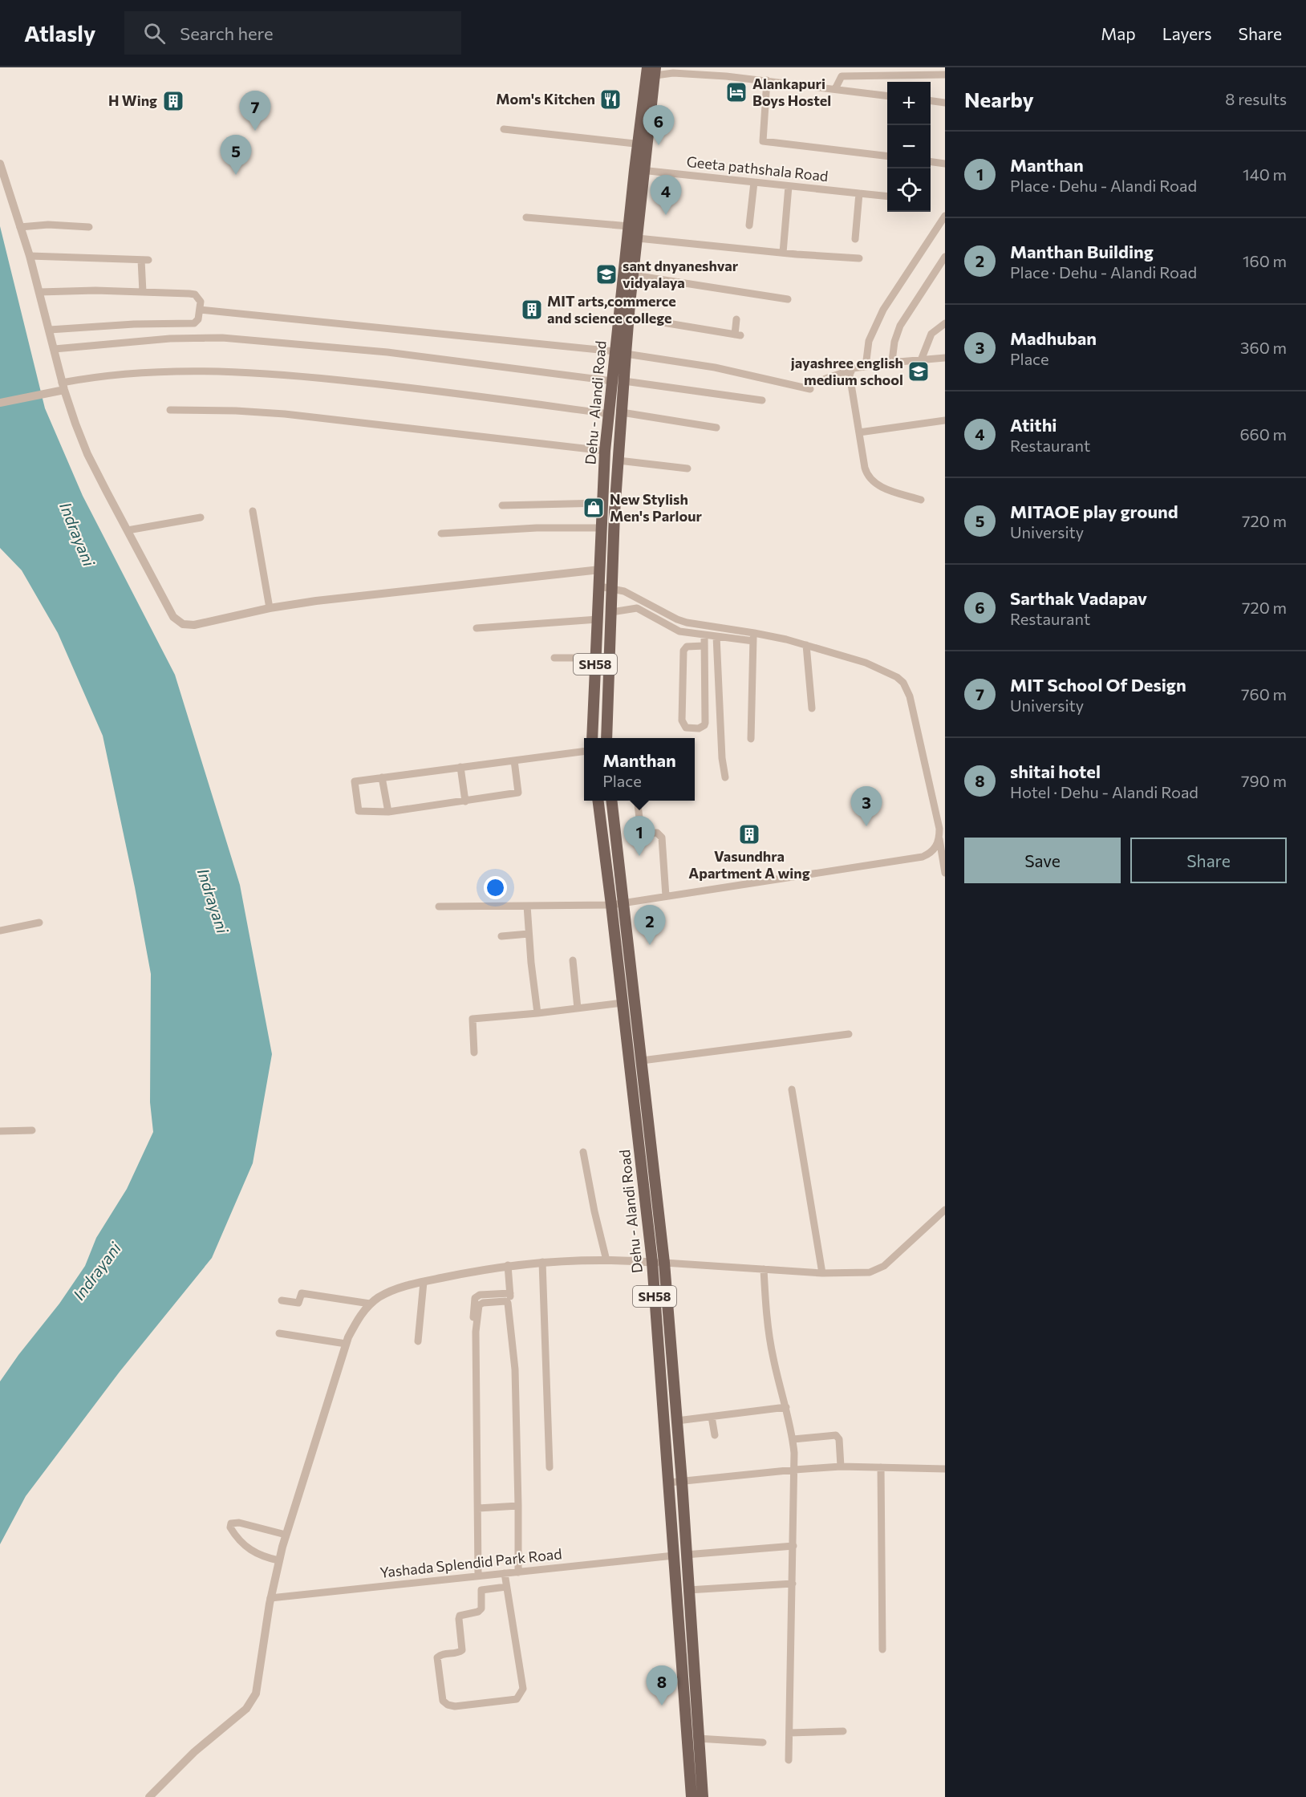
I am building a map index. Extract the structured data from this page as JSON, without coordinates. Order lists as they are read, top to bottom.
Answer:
{
  "streets": {
    "main road": ["Dehu - Alandi Road", "SH58"],
    "street": ["Geeta pathshala Road", "Yashada Splendid Park Road"]
  },
  "crossings": [
    ["Geeta pathshala Road", "Dehu - Alandi Road"],
    ["Dehu - Alandi Road", "Yashada Splendid Park Road"]
  ],
  "water": ["Indrayani"],
  "places": {
    "hotel": ["Alankapuri Boys Hostel"],
    "restaurant": ["Mom's Kitchen"],
    "building": ["H Wing", "MIT arts,commerce and science college", "Vasundhra Apartment A wing"],
    "school or university": ["sant dnyaneshvar vidyalaya", "jayashree english medium school"],
    "shop": ["New Stylish Men's Parlour"]
  },
  "page": {
    "header": "Atlasly",
    "search": "Search here",
    "nav": ["Map", "Layers", "Share"],
    "heading": ["Nearby", "8 results"],
    "map_buttons": ["+", "−"],
    "pins": [
      "7",
      "6",
      "5",
      "4",
      "3",
      "1",
      "2",
      "8"
    ],
    "list": [
      {
        "mark": "1",
        "name": "Manthan",
        "note": "Place · Dehu - Alandi Road",
        "value": "140 m"
      },
      {
        "mark": "2",
        "name": "Manthan Building",
        "note": "Place · Dehu - Alandi Road",
        "value": "160 m"
      },
      {
        "mark": "3",
        "name": "Madhuban",
        "note": "Place",
        "value": "360 m"
      },
      {
        "mark": "4",
        "name": "Atithi",
        "note": "Restaurant",
        "value": "660 m"
      },
      {
        "mark": "5",
        "name": "MITAOE play ground",
        "note": "University",
        "value": "720 m"
      },
      {
        "mark": "6",
        "name": "Sarthak Vadapav",
        "note": "Restaurant",
        "value": "720 m"
      },
      {
        "mark": "7",
        "name": "MIT School Of Design",
        "note": "University",
        "value": "760 m"
      },
      {
        "mark": "8",
        "name": "shitai hotel",
        "note": "Hotel · Dehu - Alandi Road",
        "value": "790 m"
      }
    ],
    "popup": ["Manthan", "Place"],
    "buttons": ["Save", "Share"]
  }
}
